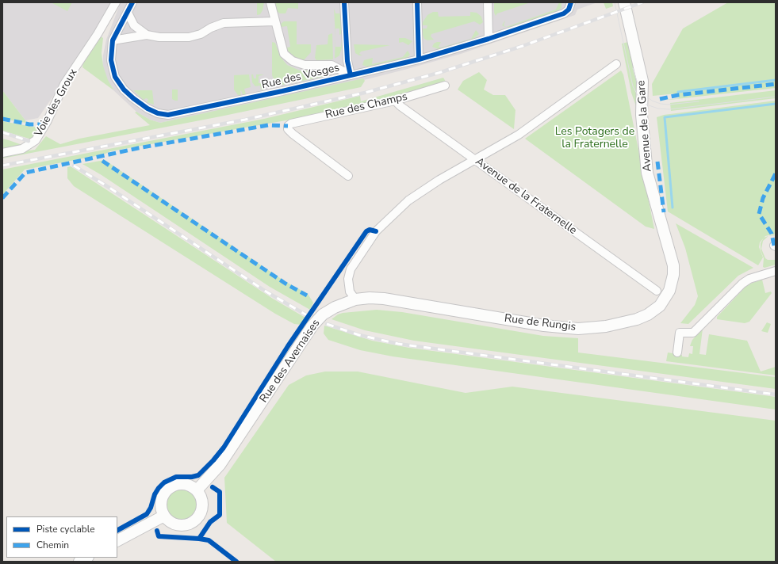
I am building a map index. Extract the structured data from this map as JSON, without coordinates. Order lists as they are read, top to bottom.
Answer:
{
  "streets": {
    "main road": ["Avenue de la Gare", "Rue de Rungis", "Rue des Avernaises"],
    "street": [
      "Rue des Vosges",
      "Voie des Groux",
      "Rue des Champs",
      "Avenue de la Fraternelle"
    ]
  },
  "crossings": [
    ["Rue des Champs", "Avenue de la Fraternelle"],
    ["Avenue de la Gare", "Rue de Rungis"],
    ["Rue de Rungis", "Rue des Avernaises"]
  ],
  "parks": ["Les Potagers de la Fraternelle"],
  "legend": ["Piste cyclable", "Chemin"]
}
